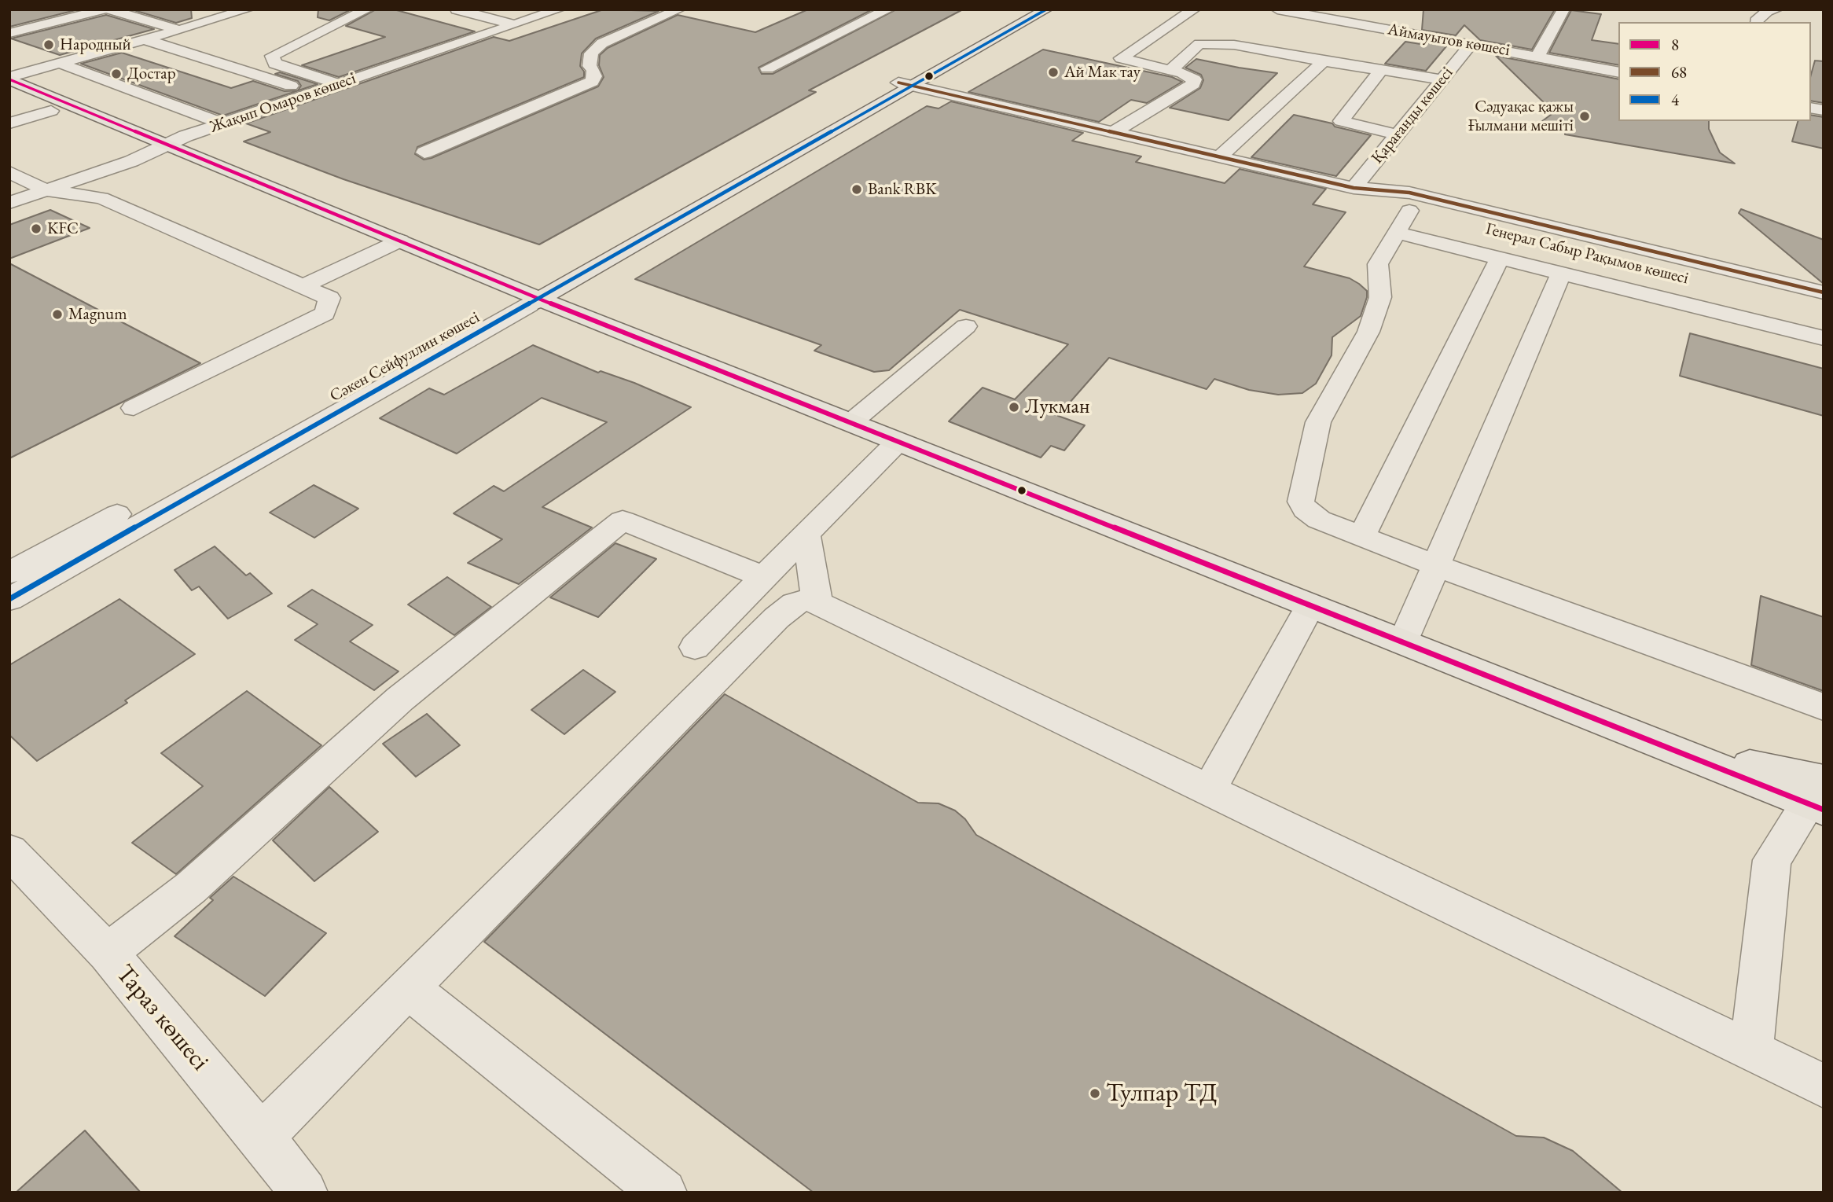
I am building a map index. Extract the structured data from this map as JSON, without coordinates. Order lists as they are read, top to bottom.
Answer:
{
  "streets": {
    "main road": ["Сәкен Сейфуллин көшесі"],
    "street": [
      "Аймауытов көшесі",
      "Жақып Омаров көшесі",
      "Қарағанды көшесі",
      "Генерал Сабыр Рақымов көшесі",
      "Тараз көшесі"
    ]
  },
  "crossings": [
    ["Аймауытов көшесі", "Қарағанды көшесі"],
    ["Қарағанды көшесі", "Генерал Сабыр Рақымов көшесі"],
    ["Генерал Сабыр Рақымов көшесі", "Сәкен Сейфуллин көшесі"]
  ],
  "places": [
    "Народный",
    "Ай Мак тау",
    "Достар",
    "Сәдуақас қажы Ғылмани мешіті",
    "Bank RBK",
    "KFC",
    "Magnum",
    "Лукман",
    "Тулпар ТД"
  ],
  "lines": ["transit line 4", "transit line 8", "transit line 68"],
  "legend": ["8", "68", "4"]
}
